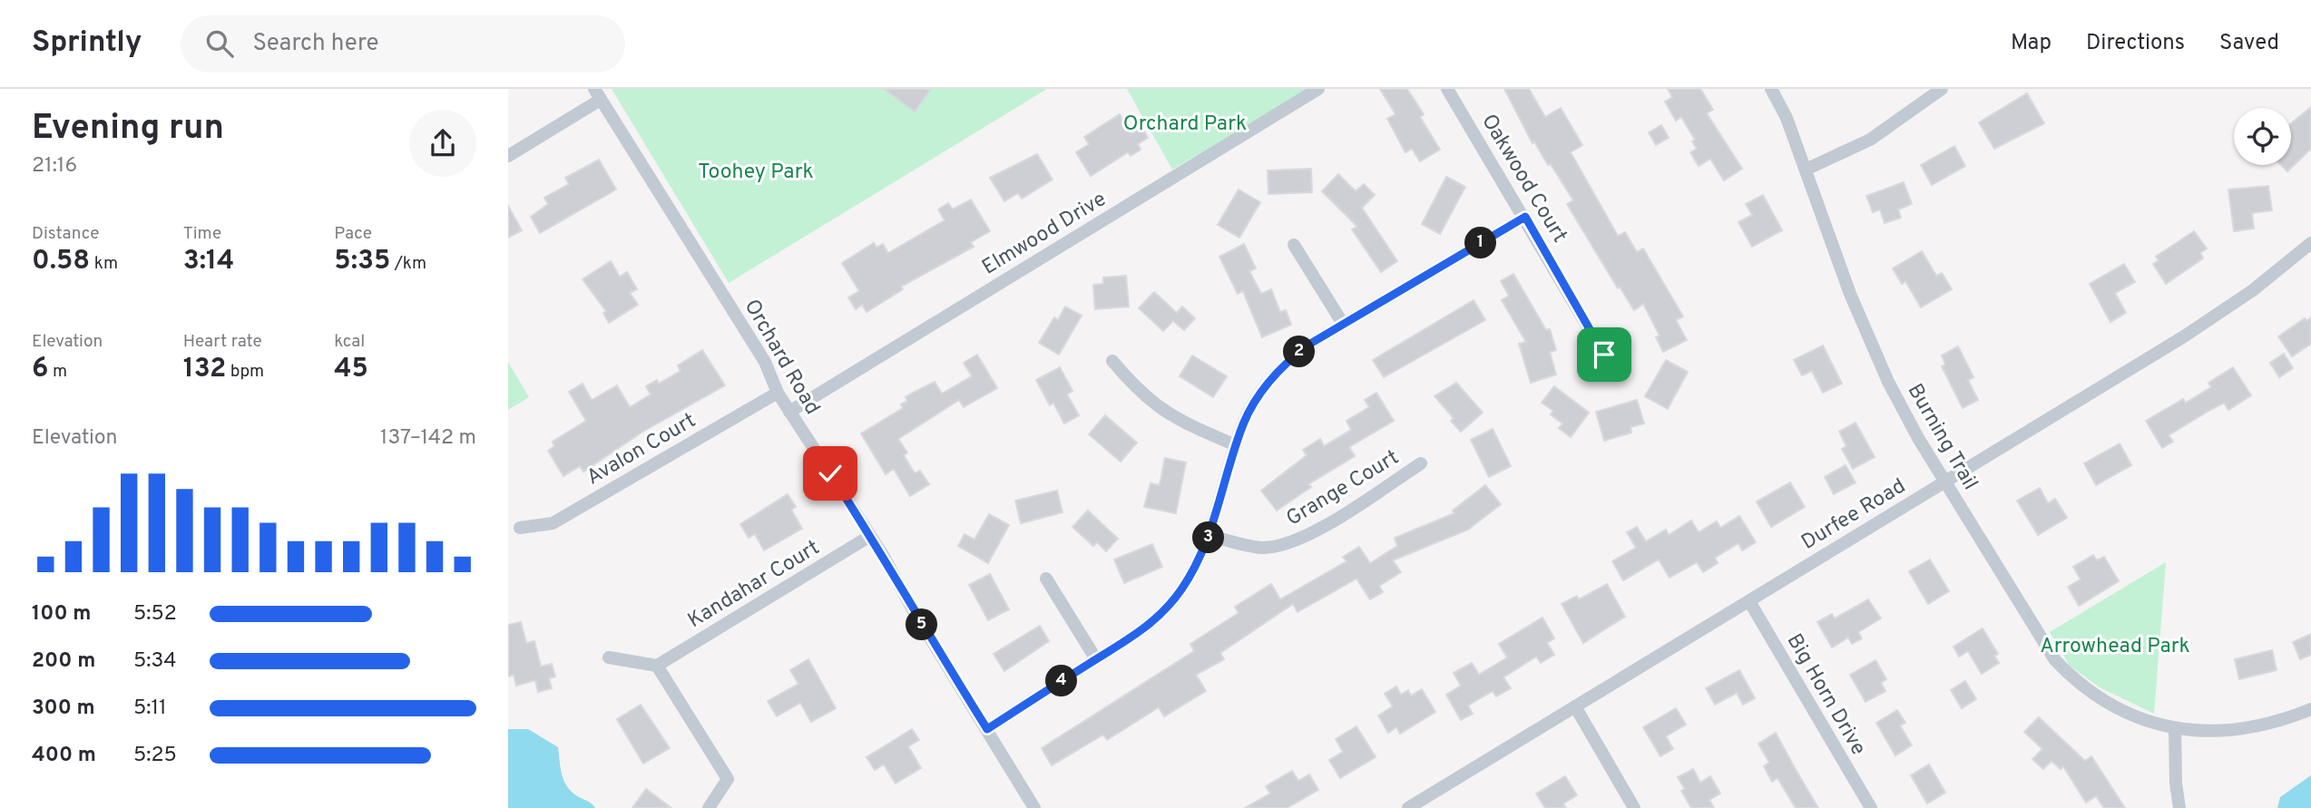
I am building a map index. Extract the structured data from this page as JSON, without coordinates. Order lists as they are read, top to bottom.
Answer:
{
  "streets": {
    "street": [
      "Oakwood Court",
      "Elmwood Drive",
      "Orchard Road",
      "Burning Trail",
      "Avalon Court",
      "Grange Court",
      "Durfee Road",
      "Kandahar Court",
      "Big Horn Drive"
    ]
  },
  "crossings": [
    ["Elmwood Drive", "Orchard Road"],
    ["Orchard Road", "Avalon Court"],
    ["Orchard Road", "Kandahar Court"],
    ["Burning Trail", "Durfee Road"],
    ["Durfee Road", "Big Horn Drive"]
  ],
  "parks": ["Orchard Park", "Toohey Park", "Arrowhead Park"],
  "page": {
    "header": "Sprintly",
    "search": "Search here",
    "nav": ["Map", "Directions", "Saved"],
    "heading": ["Evening run", "21:16"],
    "stats": [
      ["Distance", "0.58 km"],
      ["Time", "3:14"],
      ["Pace", "5:35 /km"],
      ["Elevation", "6 m"],
      ["Heart rate", "132 bpm"],
      ["kcal", "45"]
    ],
    "pins": [
      "1",
      "2",
      "3",
      "5",
      "4"
    ],
    "chart": ["Elevation", "137–142 m"],
    "list": [
      {
        "name": "100 m",
        "note": "5:52"
      },
      {
        "name": "200 m",
        "note": "5:34"
      },
      {
        "name": "300 m",
        "note": "5:11"
      },
      {
        "name": "400 m",
        "note": "5:25"
      }
    ]
  }
}
